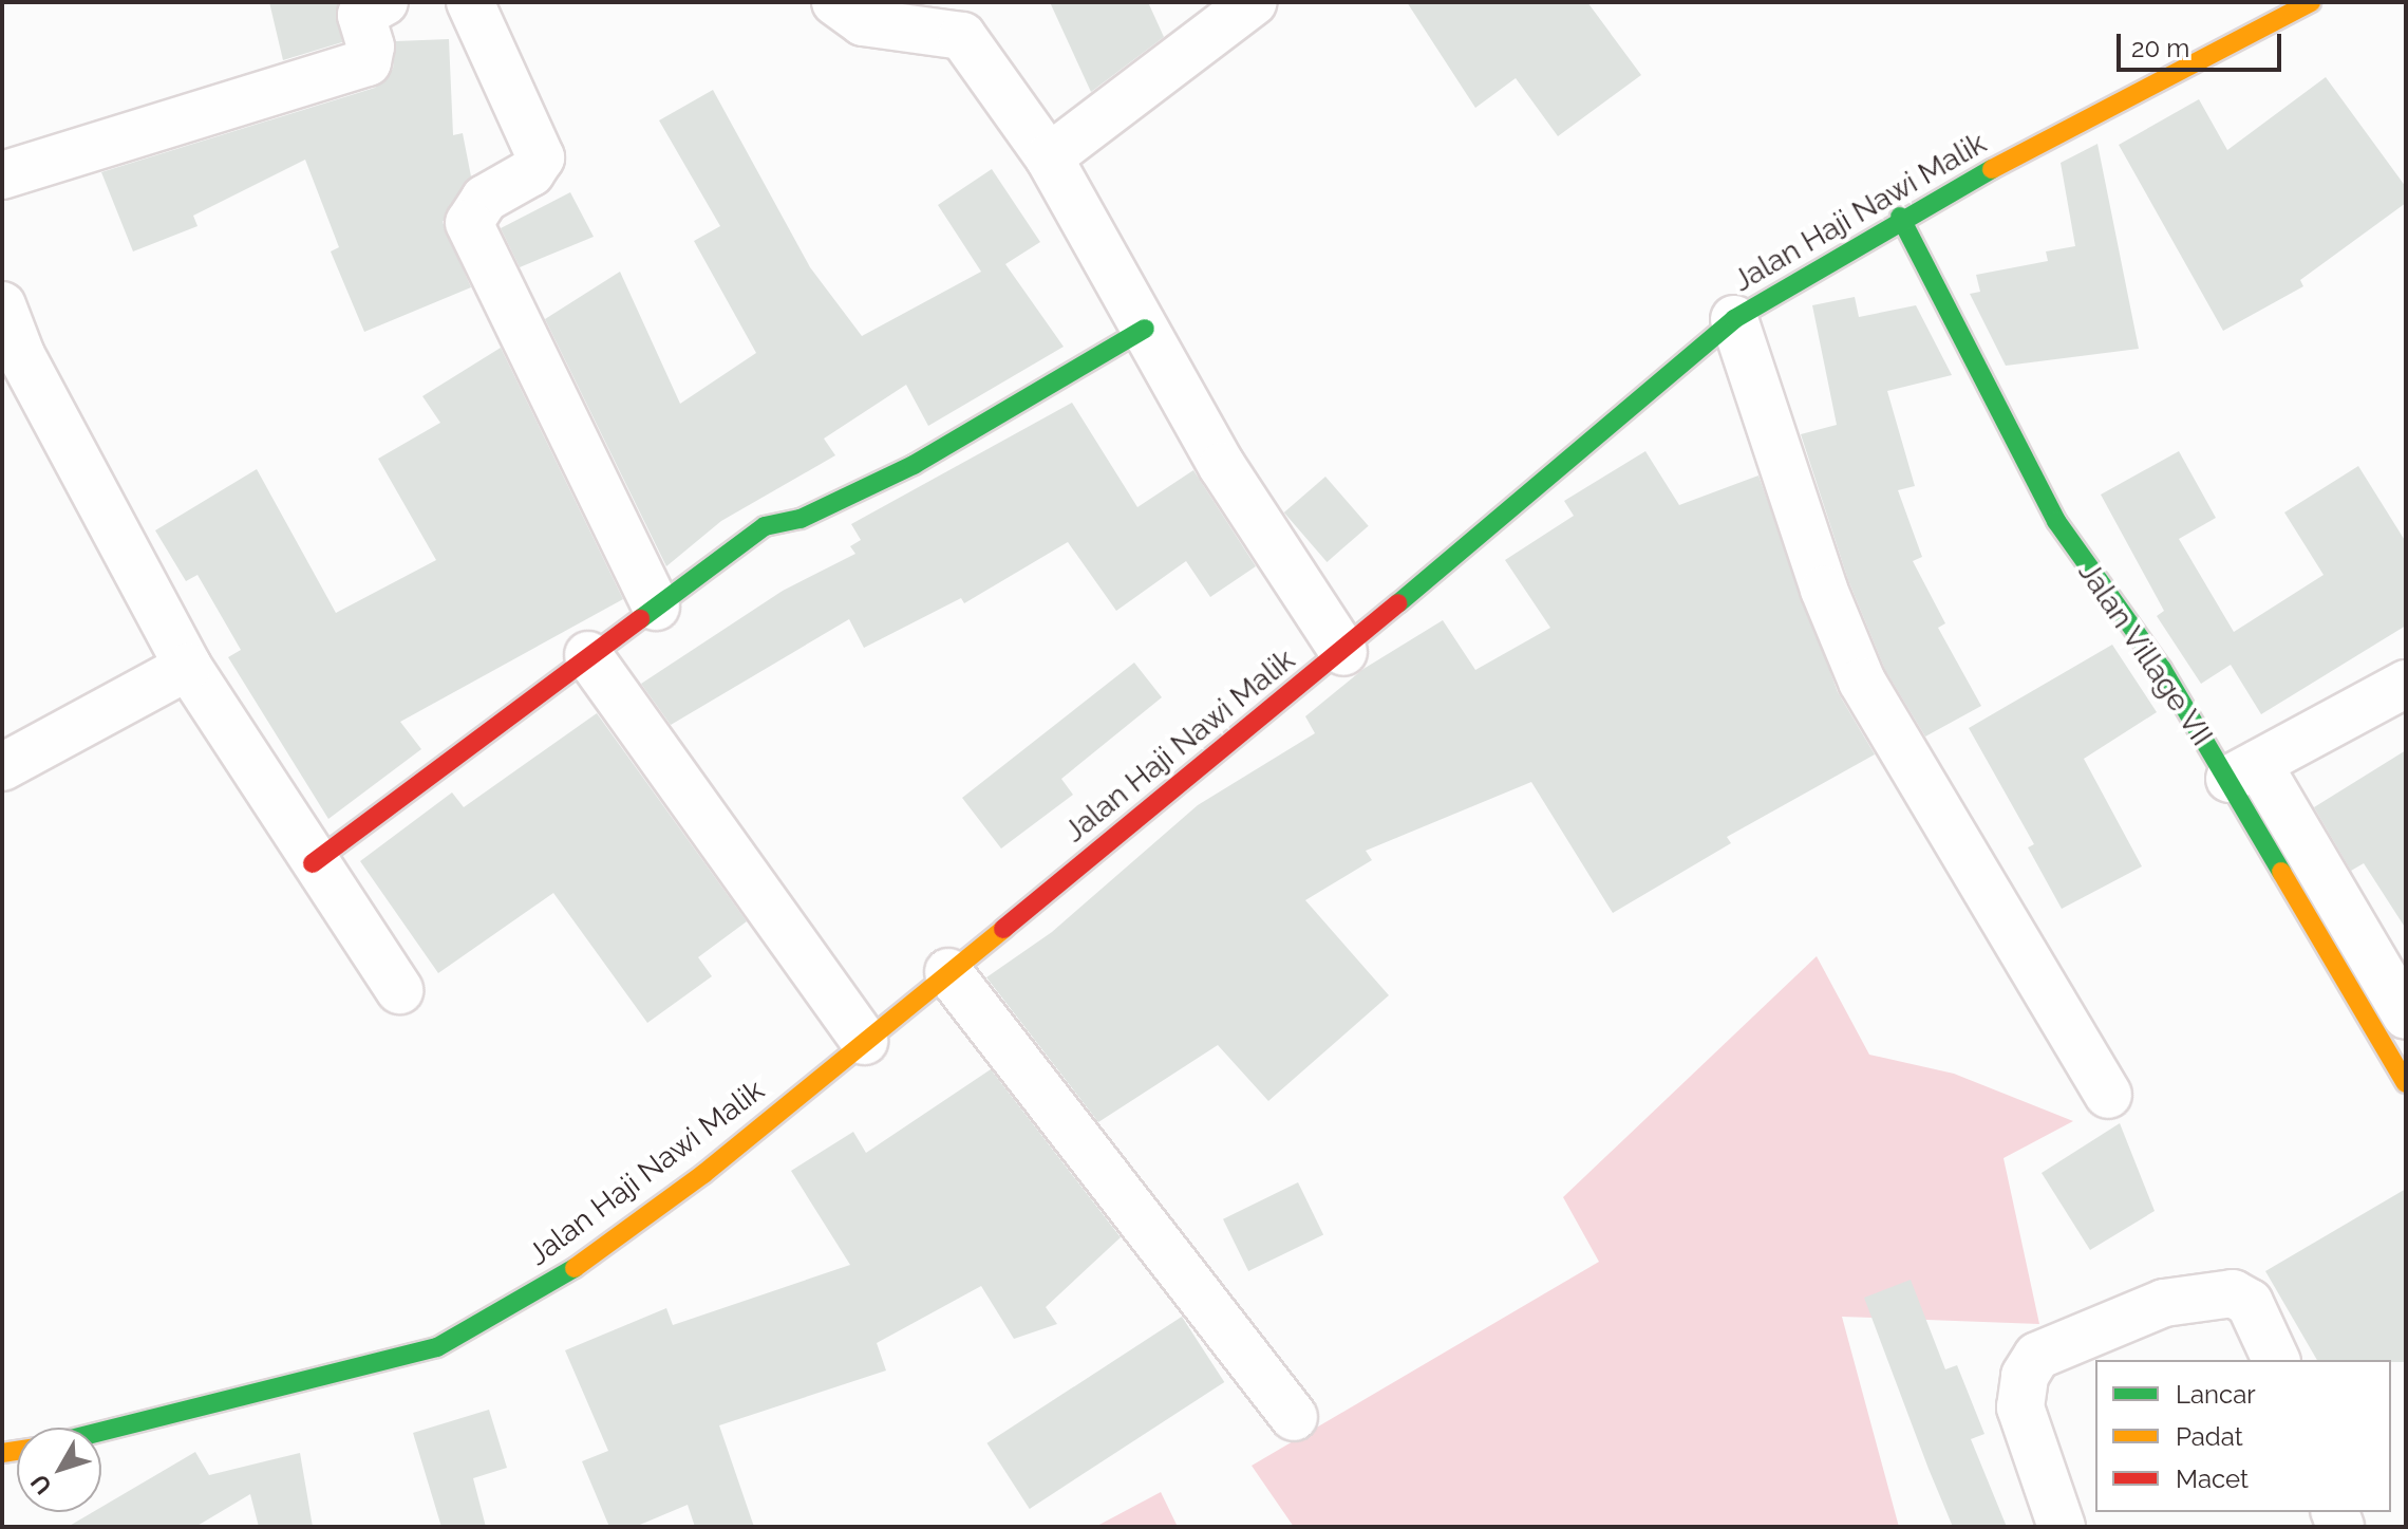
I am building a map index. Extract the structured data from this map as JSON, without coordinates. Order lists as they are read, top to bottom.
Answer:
{
  "streets": {
    "main road": ["Jalan Haji Nawi Malik", "Jalan Village VII"]
  },
  "crossings": [
    ["Jalan Haji Nawi Malik", "Jalan Village VII"]
  ],
  "legend": ["Lancar", "Padat", "Macet"],
  "scale_bar": "20 m",
  "north": "bottom left"
}
